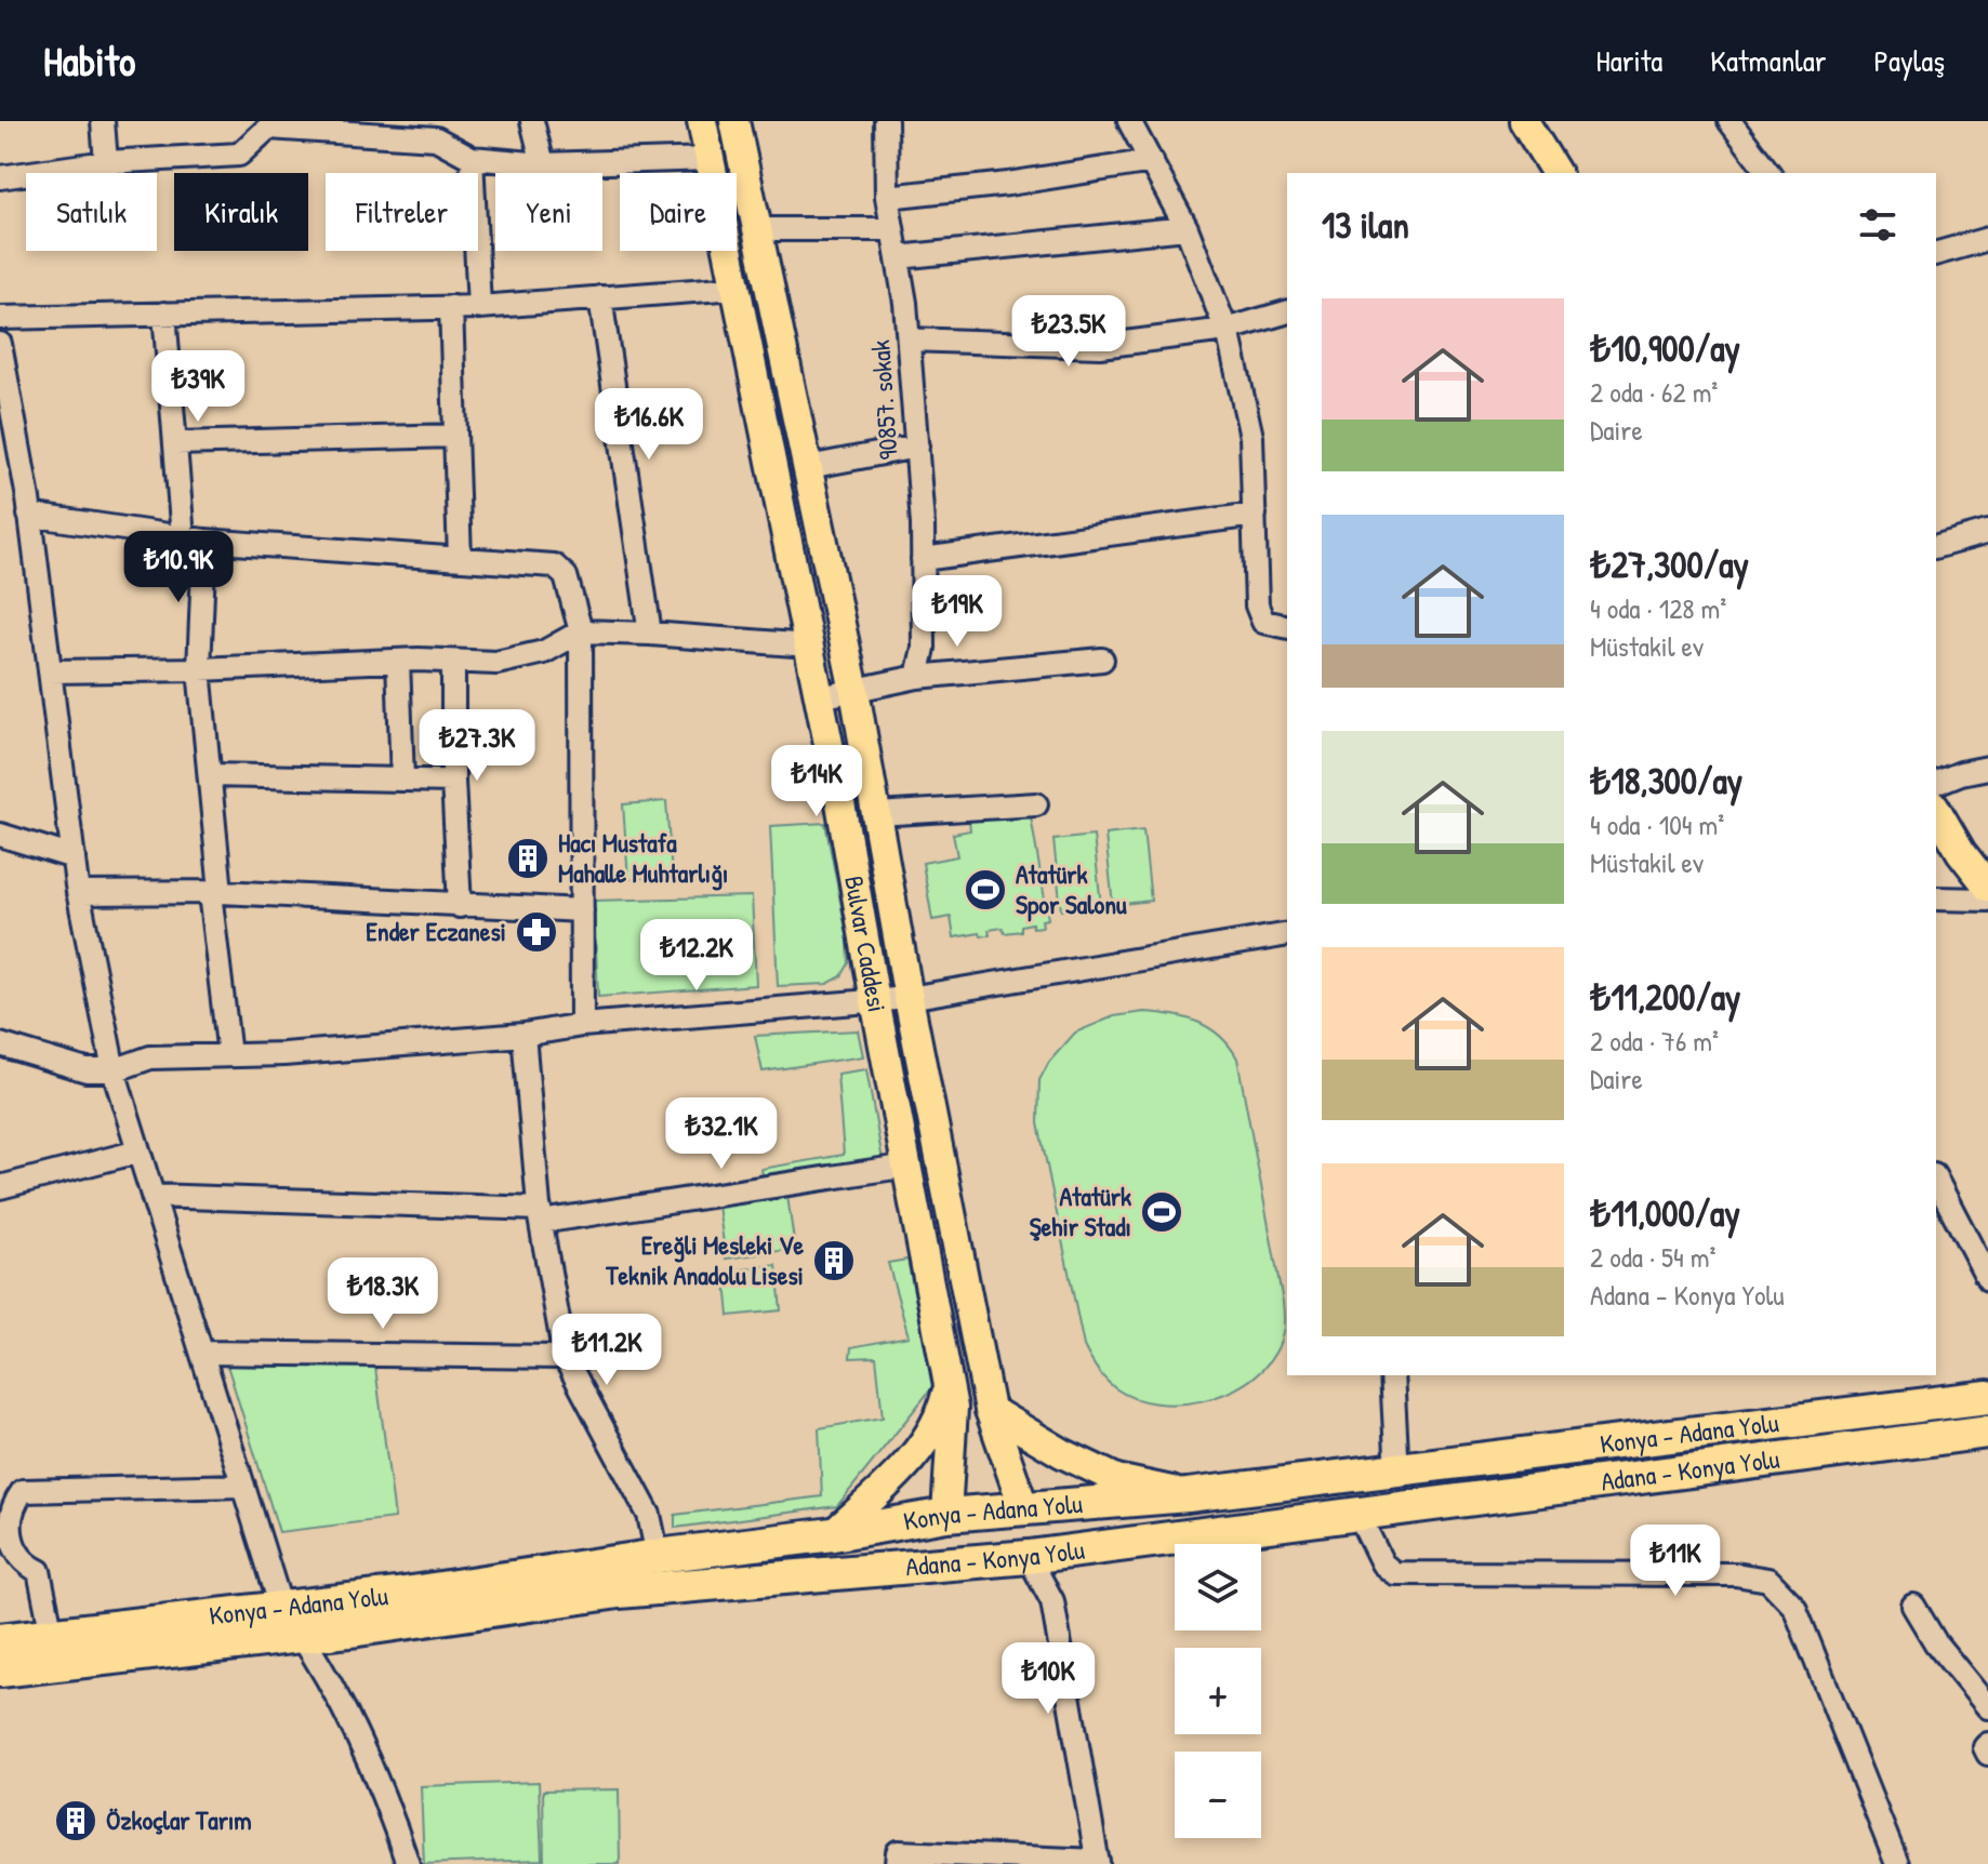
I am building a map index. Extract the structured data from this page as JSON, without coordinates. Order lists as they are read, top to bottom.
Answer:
{
  "streets": {
    "highway": ["Konya - Adana Yolu", "Adana - Konya Yolu"],
    "main road": ["Bulvar Caddesi"],
    "street": ["90857. sokak"]
  },
  "crossings": [
    ["Bulvar Caddesi", "Konya - Adana Yolu"]
  ],
  "places": {
    "building": ["Hacı Mustafa Mahalle Muhtarlığı", "Ereğli Mesleki Ve Teknik Anadolu Lisesi", "Özkoçlar Tarım"],
    "sports": ["Atatürk Spor Salonu", "Atatürk Şehir Stadı"],
    "pharmacy": ["Ender Eczanesi"]
  },
  "page": {
    "header": "Habito",
    "nav": ["Harita", "Katmanlar", "Paylaş"],
    "chip": [
      "Satılık",
      "Kiralık",
      "Filtreler",
      "Yeni",
      "Daire"
    ],
    "heading": "13 ilan",
    "list": [
      {
        "name": "₺10,900/ay",
        "note": "2 oda · 62 m² · Daire"
      },
      {
        "name": "₺27,300/ay",
        "note": "4 oda · 128 m² · Müstakil ev"
      },
      {
        "name": "₺18,300/ay",
        "note": "4 oda · 104 m² · Müstakil ev"
      },
      {
        "name": "₺11,200/ay",
        "note": "2 oda · 76 m² · Daire"
      },
      {
        "name": "₺11,000/ay",
        "note": "2 oda · 54 m² · Adana - Konya Yolu"
      }
    ],
    "price": [
      "₺23.5K",
      "₺39K",
      "₺16.6K",
      "₺10.9K",
      "₺19K",
      "₺27.3K",
      "₺14K",
      "₺12.2K",
      "₺32.1K",
      "₺18.3K",
      "₺11.2K",
      "₺11K",
      "₺10K"
    ],
    "map_buttons": ["+", "−"]
  }
}
